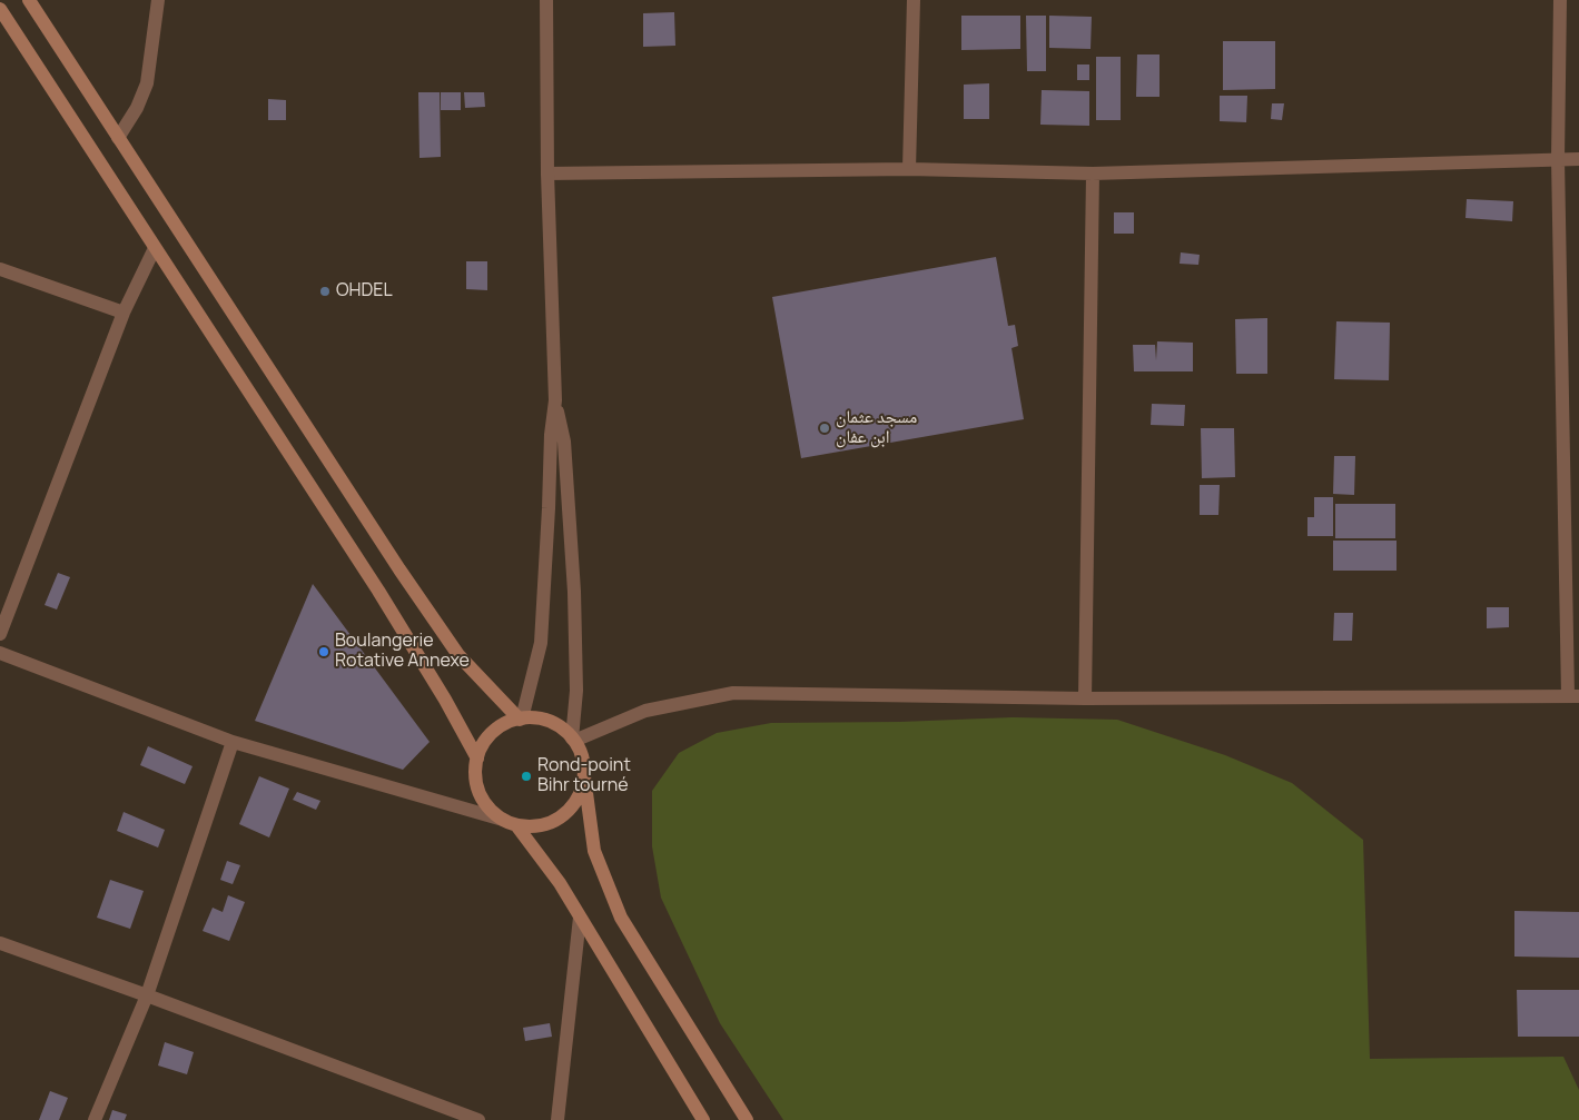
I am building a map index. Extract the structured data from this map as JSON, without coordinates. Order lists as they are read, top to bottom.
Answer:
{
  "places": [
    "OHDEL",
    "مسجد عثمان ابن عفان",
    "Boulangerie Rotative Annexe",
    "Rond-point Bihr tourné"
  ]
}
